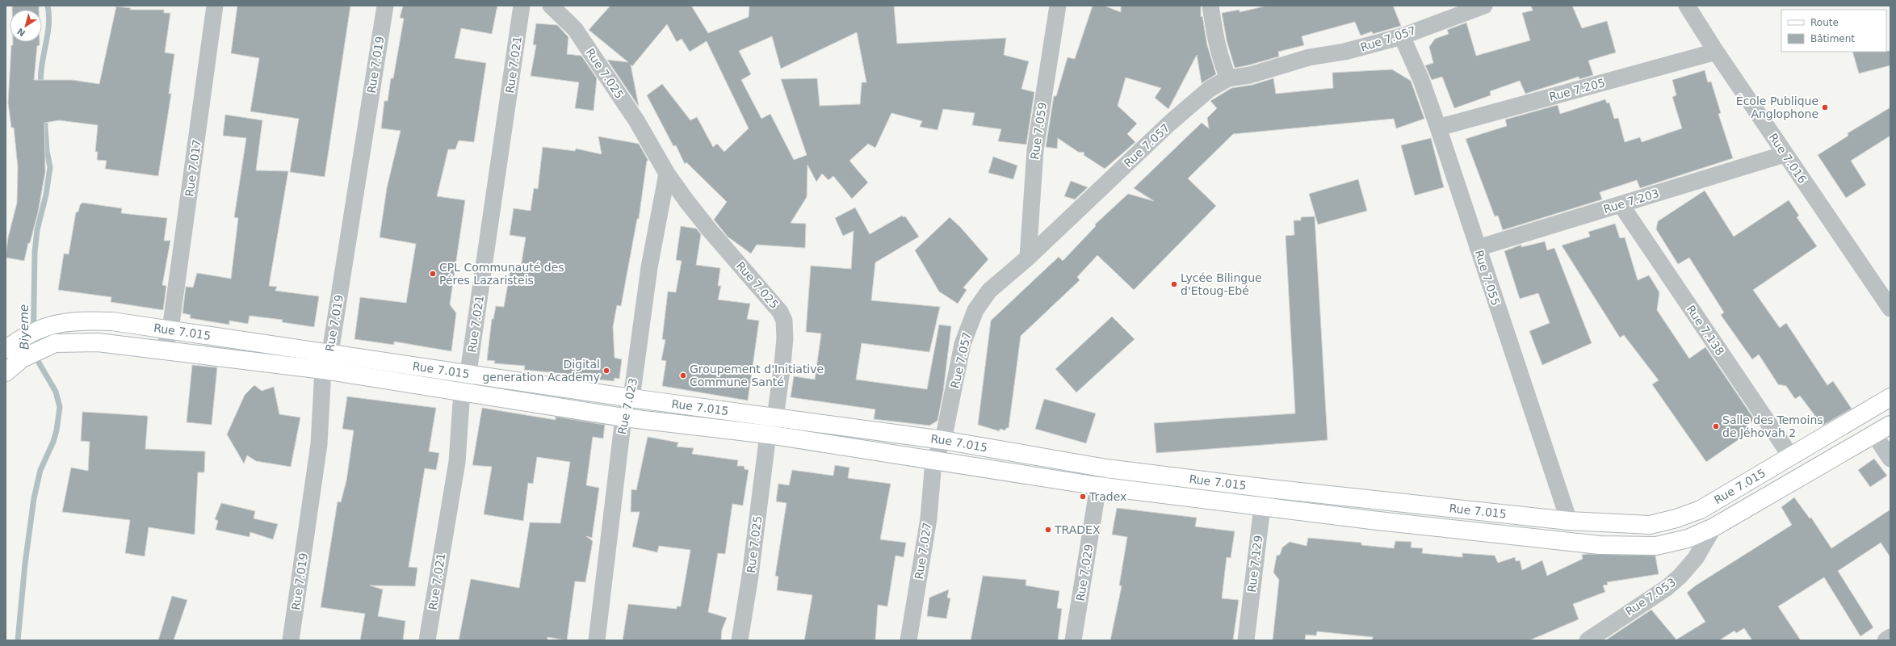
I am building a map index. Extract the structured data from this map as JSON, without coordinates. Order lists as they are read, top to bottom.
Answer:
{
  "streets": {
    "main road": ["Rue 7.015"],
    "street": [
      "Rue 7.057",
      "Rue 7.019",
      "Rue 7.021",
      "Rue 7.025",
      "Rue 7.205",
      "Rue 7.059",
      "Rue 7.016",
      "Rue 7.017",
      "Rue 7.203",
      "Rue 7.055",
      "Rue 7.138",
      "Rue 7.023",
      "Rue 7.027",
      "Rue 7.129",
      "Rue 7.029",
      "Rue 7.053"
    ]
  },
  "crossings": [
    ["Rue 7.057", "Rue 7.059"],
    ["Rue 7.057", "Rue 7.055"],
    ["Rue 7.057", "Rue 7.015"],
    ["Rue 7.057", "Rue 7.027"],
    ["Rue 7.019", "Rue 7.015"],
    ["Rue 7.021", "Rue 7.015"],
    ["Rue 7.025", "Rue 7.015"],
    ["Rue 7.025", "Rue 7.023"],
    ["Rue 7.205", "Rue 7.016"],
    ["Rue 7.205", "Rue 7.055"],
    ["Rue 7.016", "Rue 7.203"],
    ["Rue 7.017", "Rue 7.015"],
    ["Rue 7.203", "Rue 7.055"],
    ["Rue 7.203", "Rue 7.138"],
    ["Rue 7.055", "Rue 7.015"],
    ["Rue 7.138", "Rue 7.015"],
    ["Rue 7.015", "Rue 7.023"],
    ["Rue 7.015", "Rue 7.027"],
    ["Rue 7.015", "Rue 7.129"],
    ["Rue 7.015", "Rue 7.029"],
    ["Rue 7.015", "Rue 7.053"]
  ],
  "water": ["Biyeme"],
  "places": [
    "École Publique Anglophone",
    "CPL Communauté des Péres Lazaristeis",
    "Lycée Bilingue d'Etoug-Ebé",
    "Digital generation Academy",
    "Groupement d'Initiative Commune Santé",
    "Salle des Temoins de Jéhovah 2",
    "Tradex",
    "TRADEX"
  ],
  "legend": ["Route", "Bâtiment"],
  "north": "bottom left"
}
